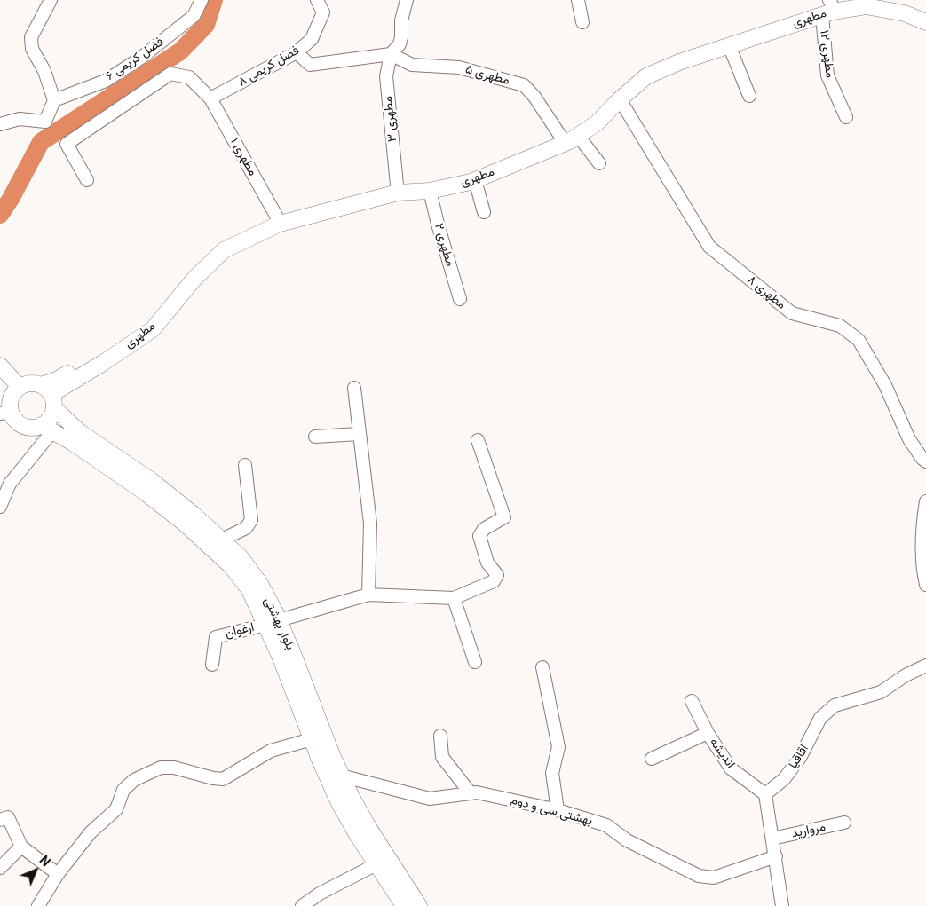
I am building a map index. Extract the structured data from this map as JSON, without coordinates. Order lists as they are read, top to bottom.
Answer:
{
  "streets": {
    "main road": ["مطهری", "بلوار بهشتی"],
    "street": [
      "مطهری ۱۲",
      "فضل کریمی ۶",
      "فضل کریمی ۸",
      "مطهری ۵",
      "مطهری ۳",
      "مطهری ۱",
      "مطهری ۲",
      "مطهری ۸",
      "ارغوان",
      "اندیشه",
      "اقاقیا",
      "بهشتی سی و دوم",
      "مروارید"
    ]
  },
  "crossings": [
    ["مطهری", "مطهری ۱۲"],
    ["مطهری", "مطهری ۵"],
    ["مطهری", "مطهری ۳"],
    ["مطهری", "مطهری ۱"],
    ["مطهری", "مطهری ۲"],
    ["مطهری", "مطهری ۸"],
    ["مطهری", "بلوار بهشتی"],
    ["فضل کریمی ۸", "مطهری ۱"],
    ["مطهری ۵", "مطهری ۳"],
    ["بلوار بهشتی", "ارغوان"],
    ["بلوار بهشتی", "بهشتی سی و دوم"],
    ["اندیشه", "اقاقیا"]
  ],
  "north": "top right"
}
